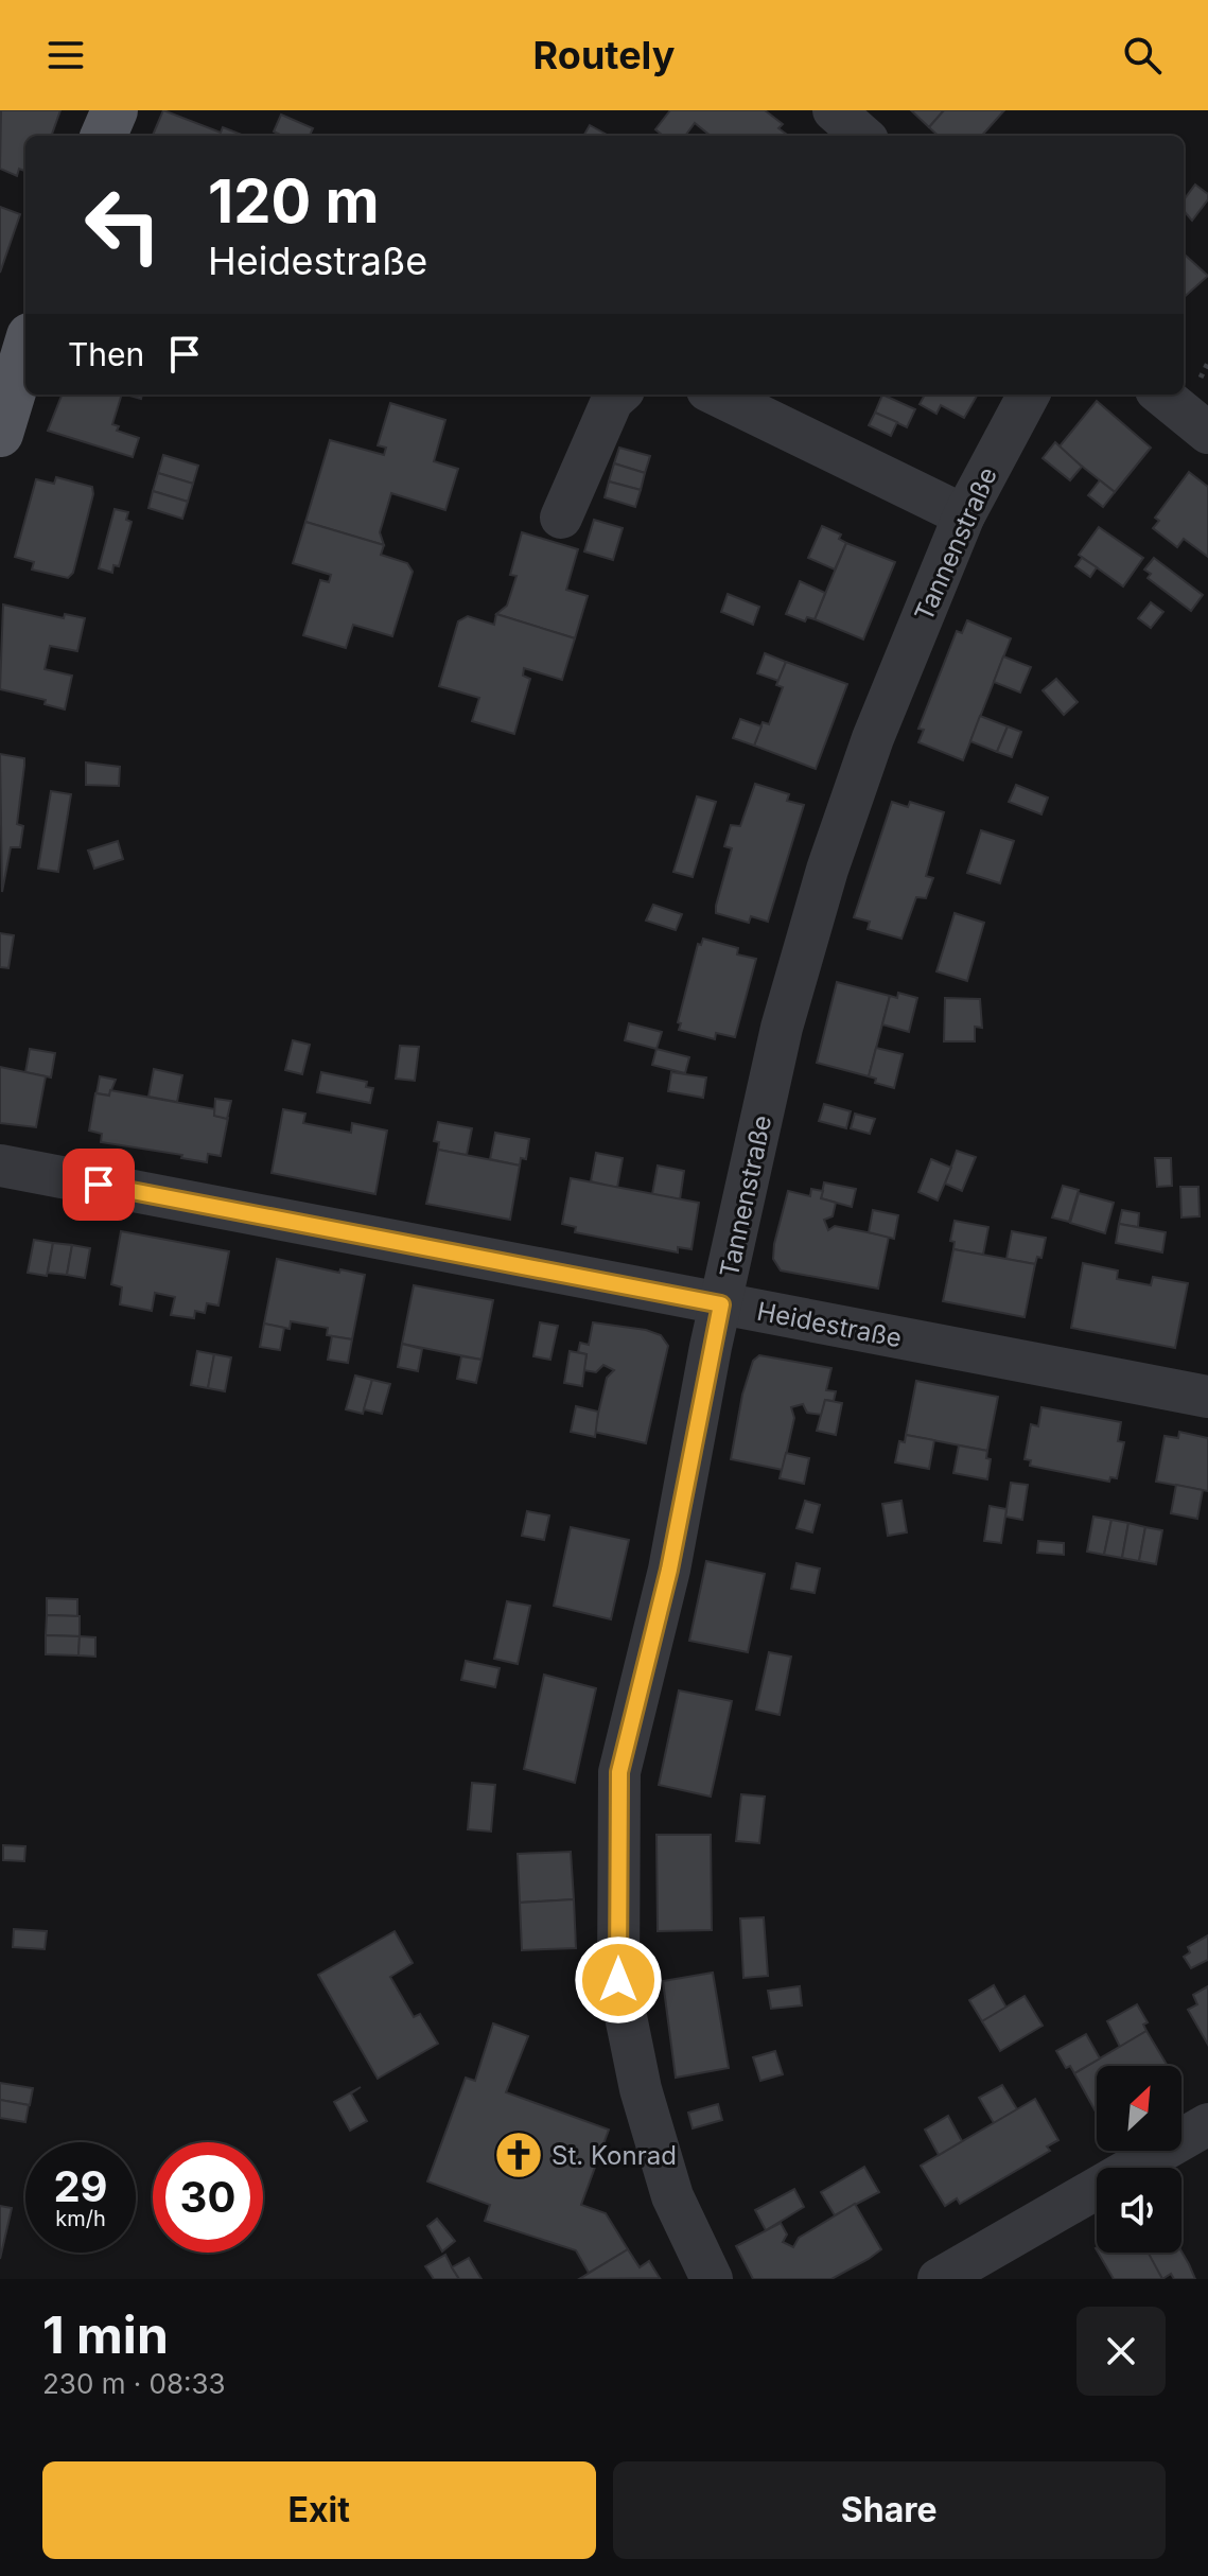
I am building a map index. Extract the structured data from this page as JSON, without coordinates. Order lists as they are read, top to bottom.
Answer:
{
  "streets": {
    "street": ["Tannenstraße", "Heidestraße"]
  },
  "crossings": [
    ["Tannenstraße", "Heidestraße"]
  ],
  "places": {
    "church": ["St. Konrad"]
  },
  "north": "top right",
  "page": {
    "header": "Routely",
    "turn": ["120 m", "Heidestraße"],
    "then": "Then",
    "speed": "29 km/h",
    "limit": "30",
    "heading": ["1 min", "230 m · 08:33"],
    "buttons": ["Exit", "Share"]
  }
}
